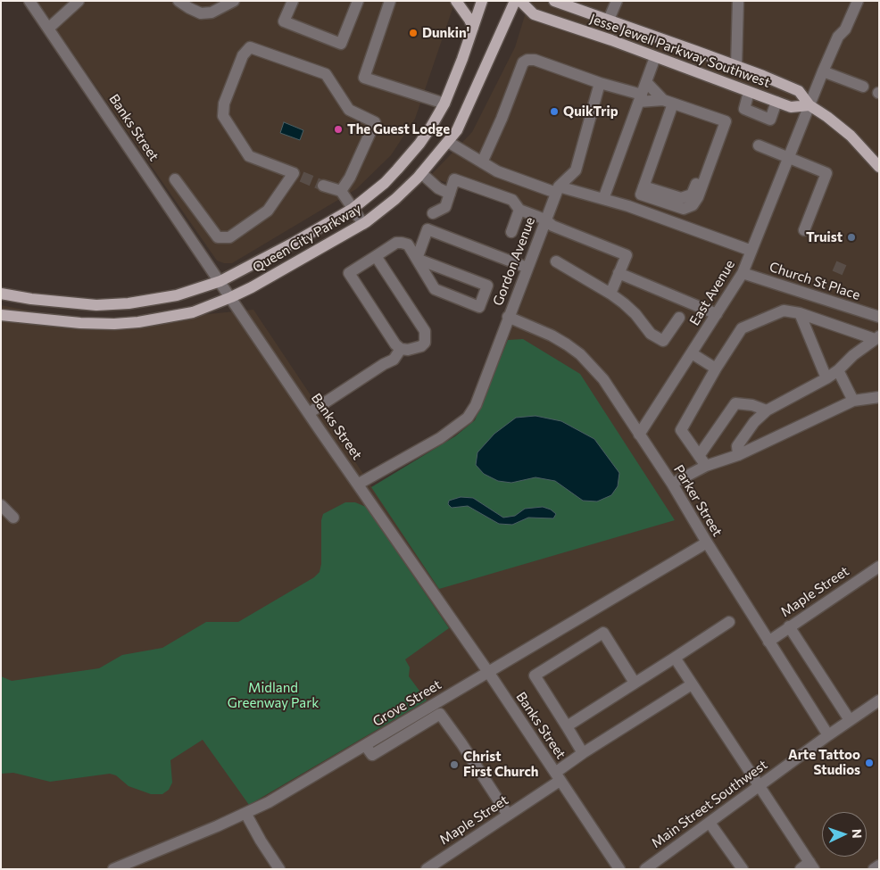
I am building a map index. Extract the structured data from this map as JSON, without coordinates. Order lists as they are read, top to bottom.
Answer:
{
  "streets": {
    "main road": ["Jesse Jewell Parkway Southwest", "Queen City Parkway"],
    "street": [
      "Banks Street",
      "Gordon Avenue",
      "Church St Place",
      "East Avenue",
      "Parker Street",
      "Maple Street",
      "Grove Street",
      "Main Street Southwest"
    ]
  },
  "crossings": [
    ["Jesse Jewell Parkway Southwest", "East Avenue"],
    ["Banks Street", "Queen City Parkway"],
    ["Banks Street", "Gordon Avenue"],
    ["Banks Street", "Maple Street"],
    ["Banks Street", "Grove Street"],
    ["Gordon Avenue", "Parker Street"],
    ["Church St Place", "East Avenue"],
    ["East Avenue", "Parker Street"],
    ["Parker Street", "Maple Street"],
    ["Parker Street", "Grove Street"],
    ["Parker Street", "Main Street Southwest"]
  ],
  "parks": ["Midland Greenway Park"],
  "places": [
    "Dunkin'",
    "QuikTrip",
    "The Guest Lodge",
    "Truist",
    "Arte Tattoo Studios",
    "Christ First Church"
  ],
  "north": "right"
}
